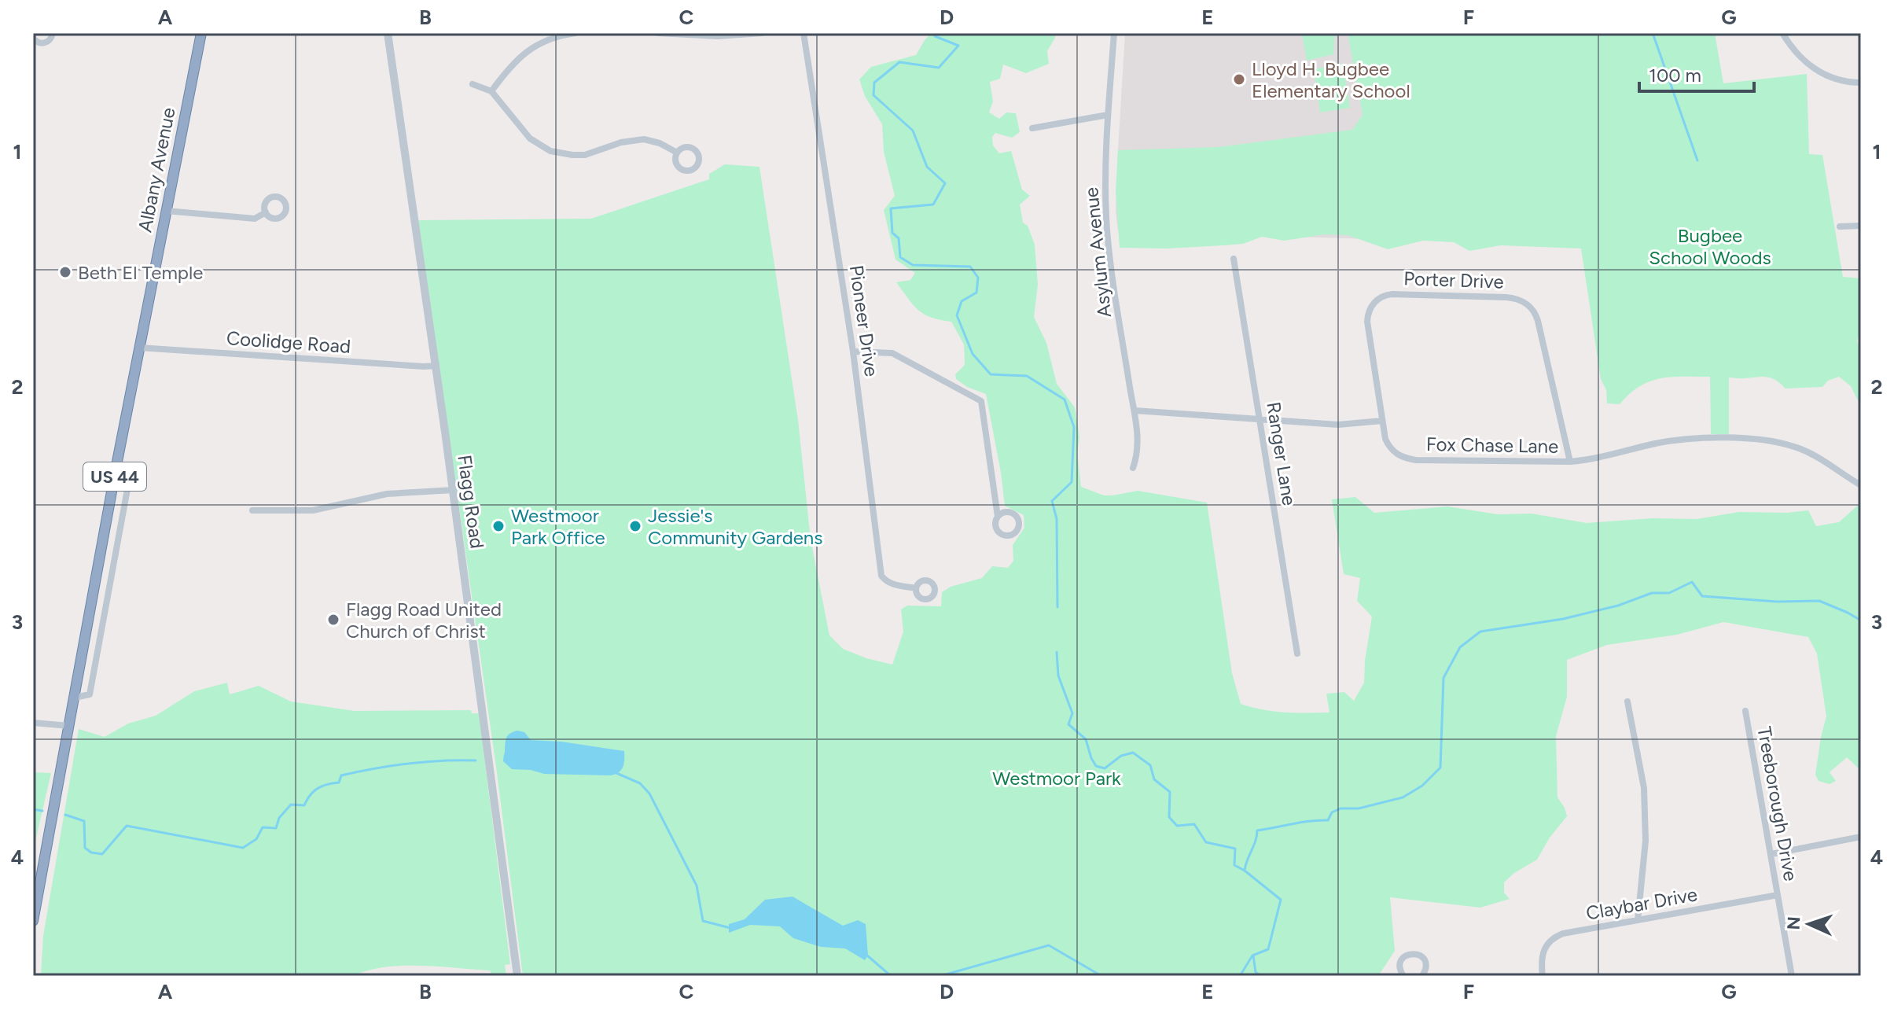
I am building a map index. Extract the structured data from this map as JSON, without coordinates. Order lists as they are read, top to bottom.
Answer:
{
  "streets": {
    "highway": ["Albany Avenue", "US 44"],
    "street": [
      "Asylum Avenue",
      "Porter Drive",
      "Pioneer Drive",
      "Coolidge Road",
      "Fox Chase Lane",
      "Ranger Lane",
      "Flagg Road",
      "Treeborough Drive",
      "Claybar Drive"
    ]
  },
  "crossings": [
    ["Albany Avenue", "Coolidge Road"],
    ["Porter Drive", "Fox Chase Lane"],
    ["Coolidge Road", "Flagg Road"],
    ["Treeborough Drive", "Claybar Drive"]
  ],
  "parks": ["Bugbee School Woods", "Westmoor Park"],
  "places": [
    "Lloyd H. Bugbee Elementary School",
    "Beth El Temple",
    "Westmoor Park Office",
    "Jessie's Community Gardens",
    "Flagg Road United Church of Christ"
  ],
  "scale_bar": "100 m",
  "north": "left",
  "grid": {
    "columns": [
      "A",
      "B",
      "C",
      "D",
      "E",
      "F",
      "G"
    ],
    "rows": [
      "1",
      "2",
      "3",
      "4"
    ]
  }
}
